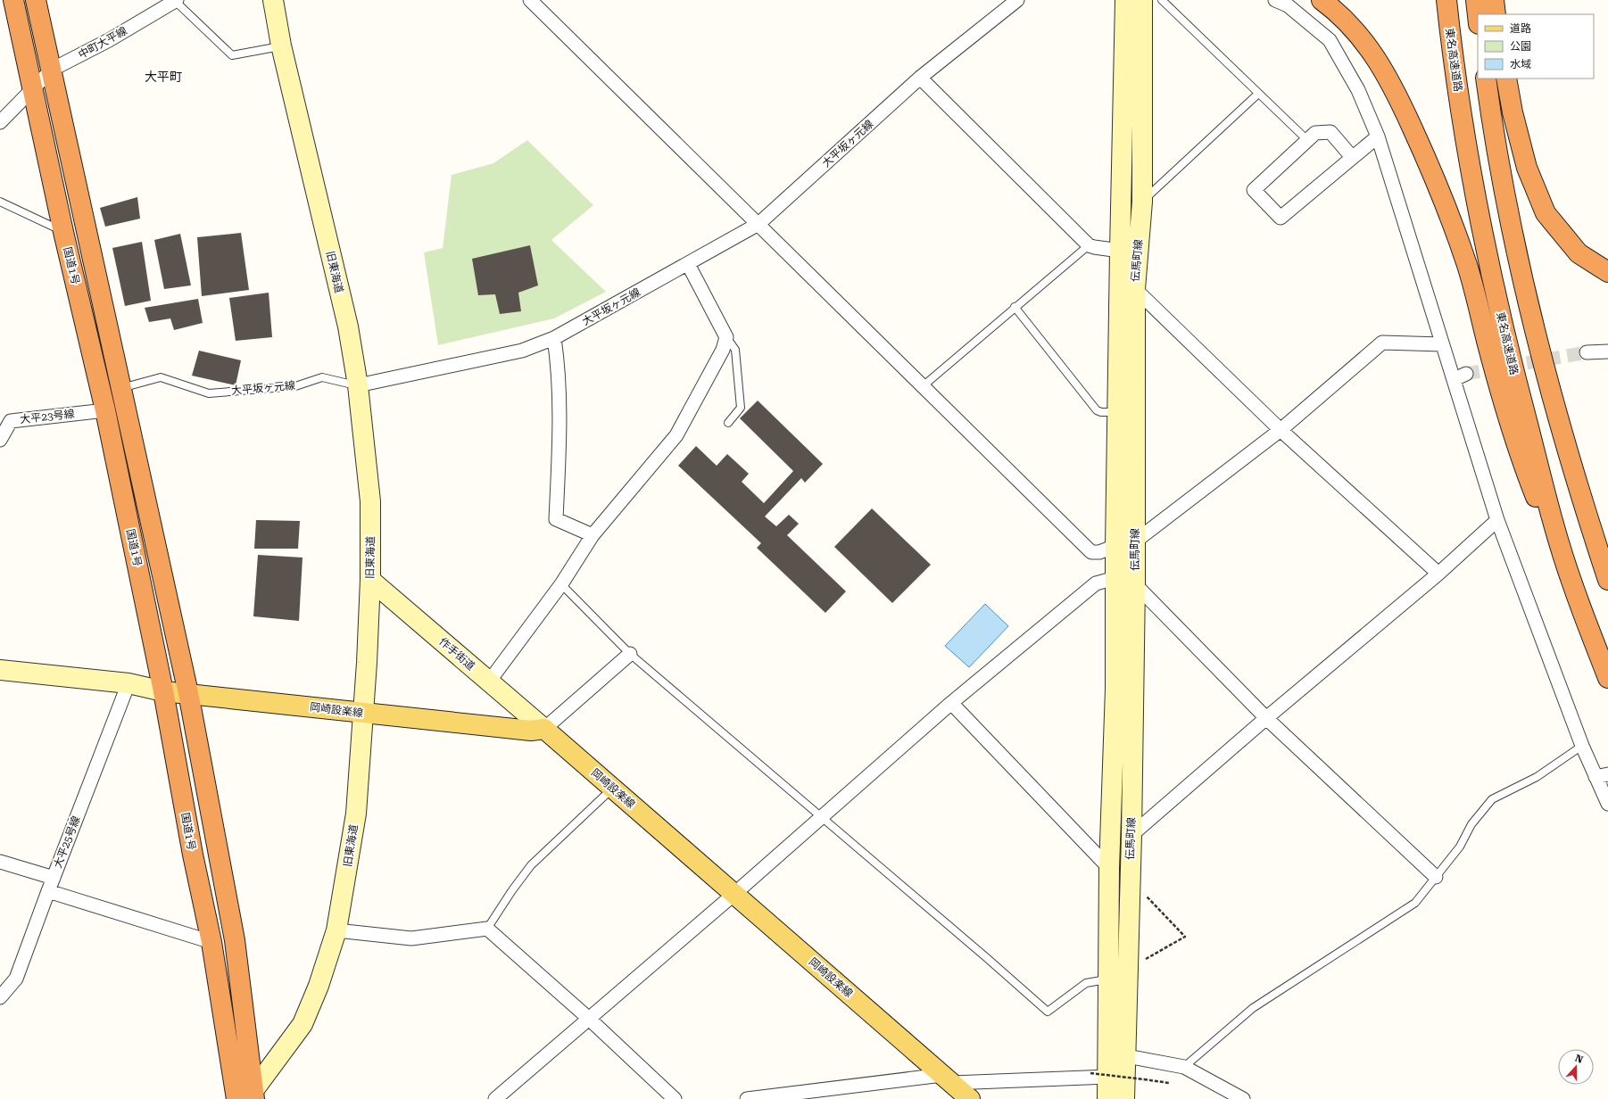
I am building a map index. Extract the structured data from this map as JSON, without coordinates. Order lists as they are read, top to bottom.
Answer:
{
  "streets": {
    "highway": ["東名高速道路", "国道1号"],
    "main road": ["岡崎設楽線"],
    "street": [
      "中町大平線",
      "大平坂ヶ元線",
      "伝馬町線",
      "旧東海道",
      "大平23号線",
      "作手街道",
      "大平25号線"
    ]
  },
  "crossings": [
    ["中町大平線", "国道1号"],
    ["大平坂ヶ元線", "国道1号"],
    ["大平坂ヶ元線", "旧東海道"],
    ["国道1号", "旧東海道"],
    ["国道1号", "大平23号線"],
    ["国道1号", "岡崎設楽線"],
    ["旧東海道", "作手街道"],
    ["旧東海道", "岡崎設楽線"],
    ["作手街道", "岡崎設楽線"]
  ],
  "districts": ["大平町"],
  "legend": ["道路", "公園", "水域"],
  "north": "top"
}
